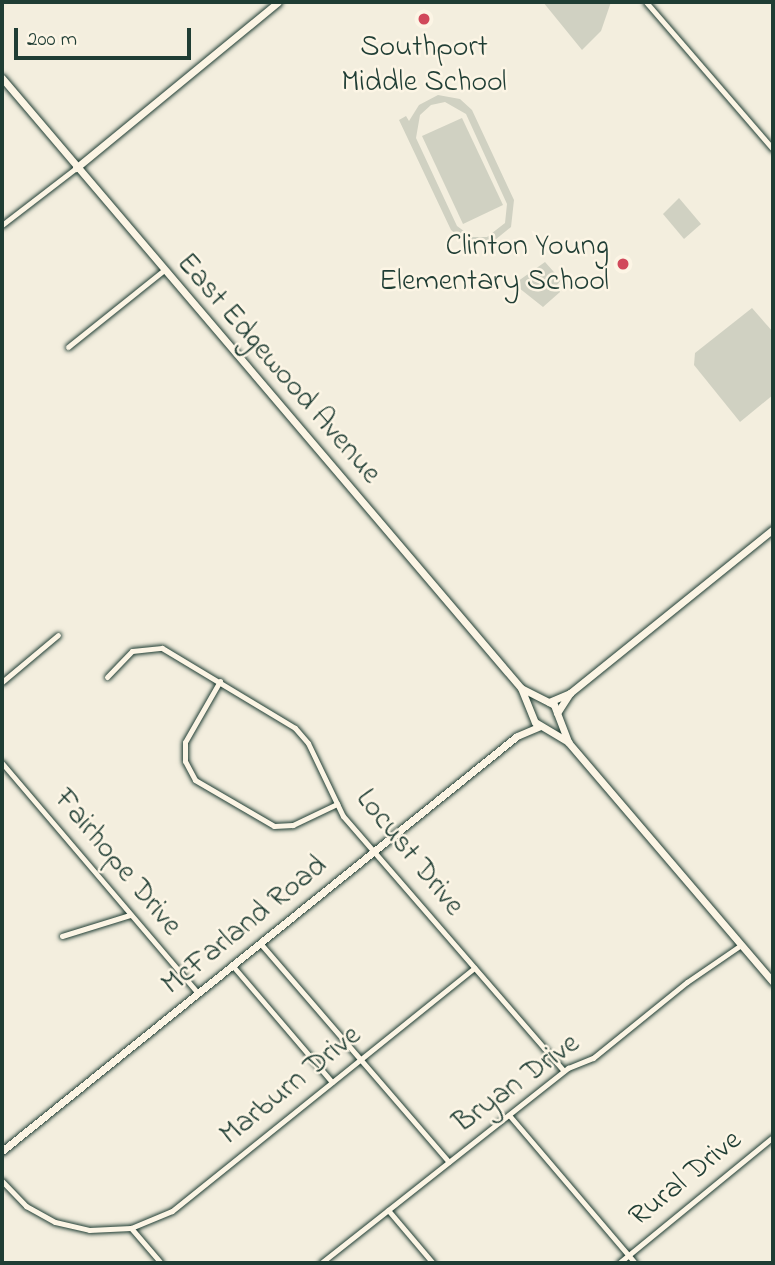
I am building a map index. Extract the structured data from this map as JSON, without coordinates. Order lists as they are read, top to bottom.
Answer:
{
  "streets": {
    "main road": ["East Edgewood Avenue", "McFarland Road"],
    "street": [
      "Locust Drive",
      "Fairhope Drive",
      "Bryan Drive",
      "Marburn Drive",
      "Rural Drive"
    ]
  },
  "crossings": [
    ["East Edgewood Avenue", "McFarland Road"],
    ["East Edgewood Avenue", "Bryan Drive"],
    ["Locust Drive", "McFarland Road"],
    ["Locust Drive", "Bryan Drive"],
    ["Locust Drive", "Marburn Drive"],
    ["Fairhope Drive", "McFarland Road"]
  ],
  "places": ["Southport Middle School", "Clinton Young Elementary School"],
  "scale_bar": "200 m"
}
